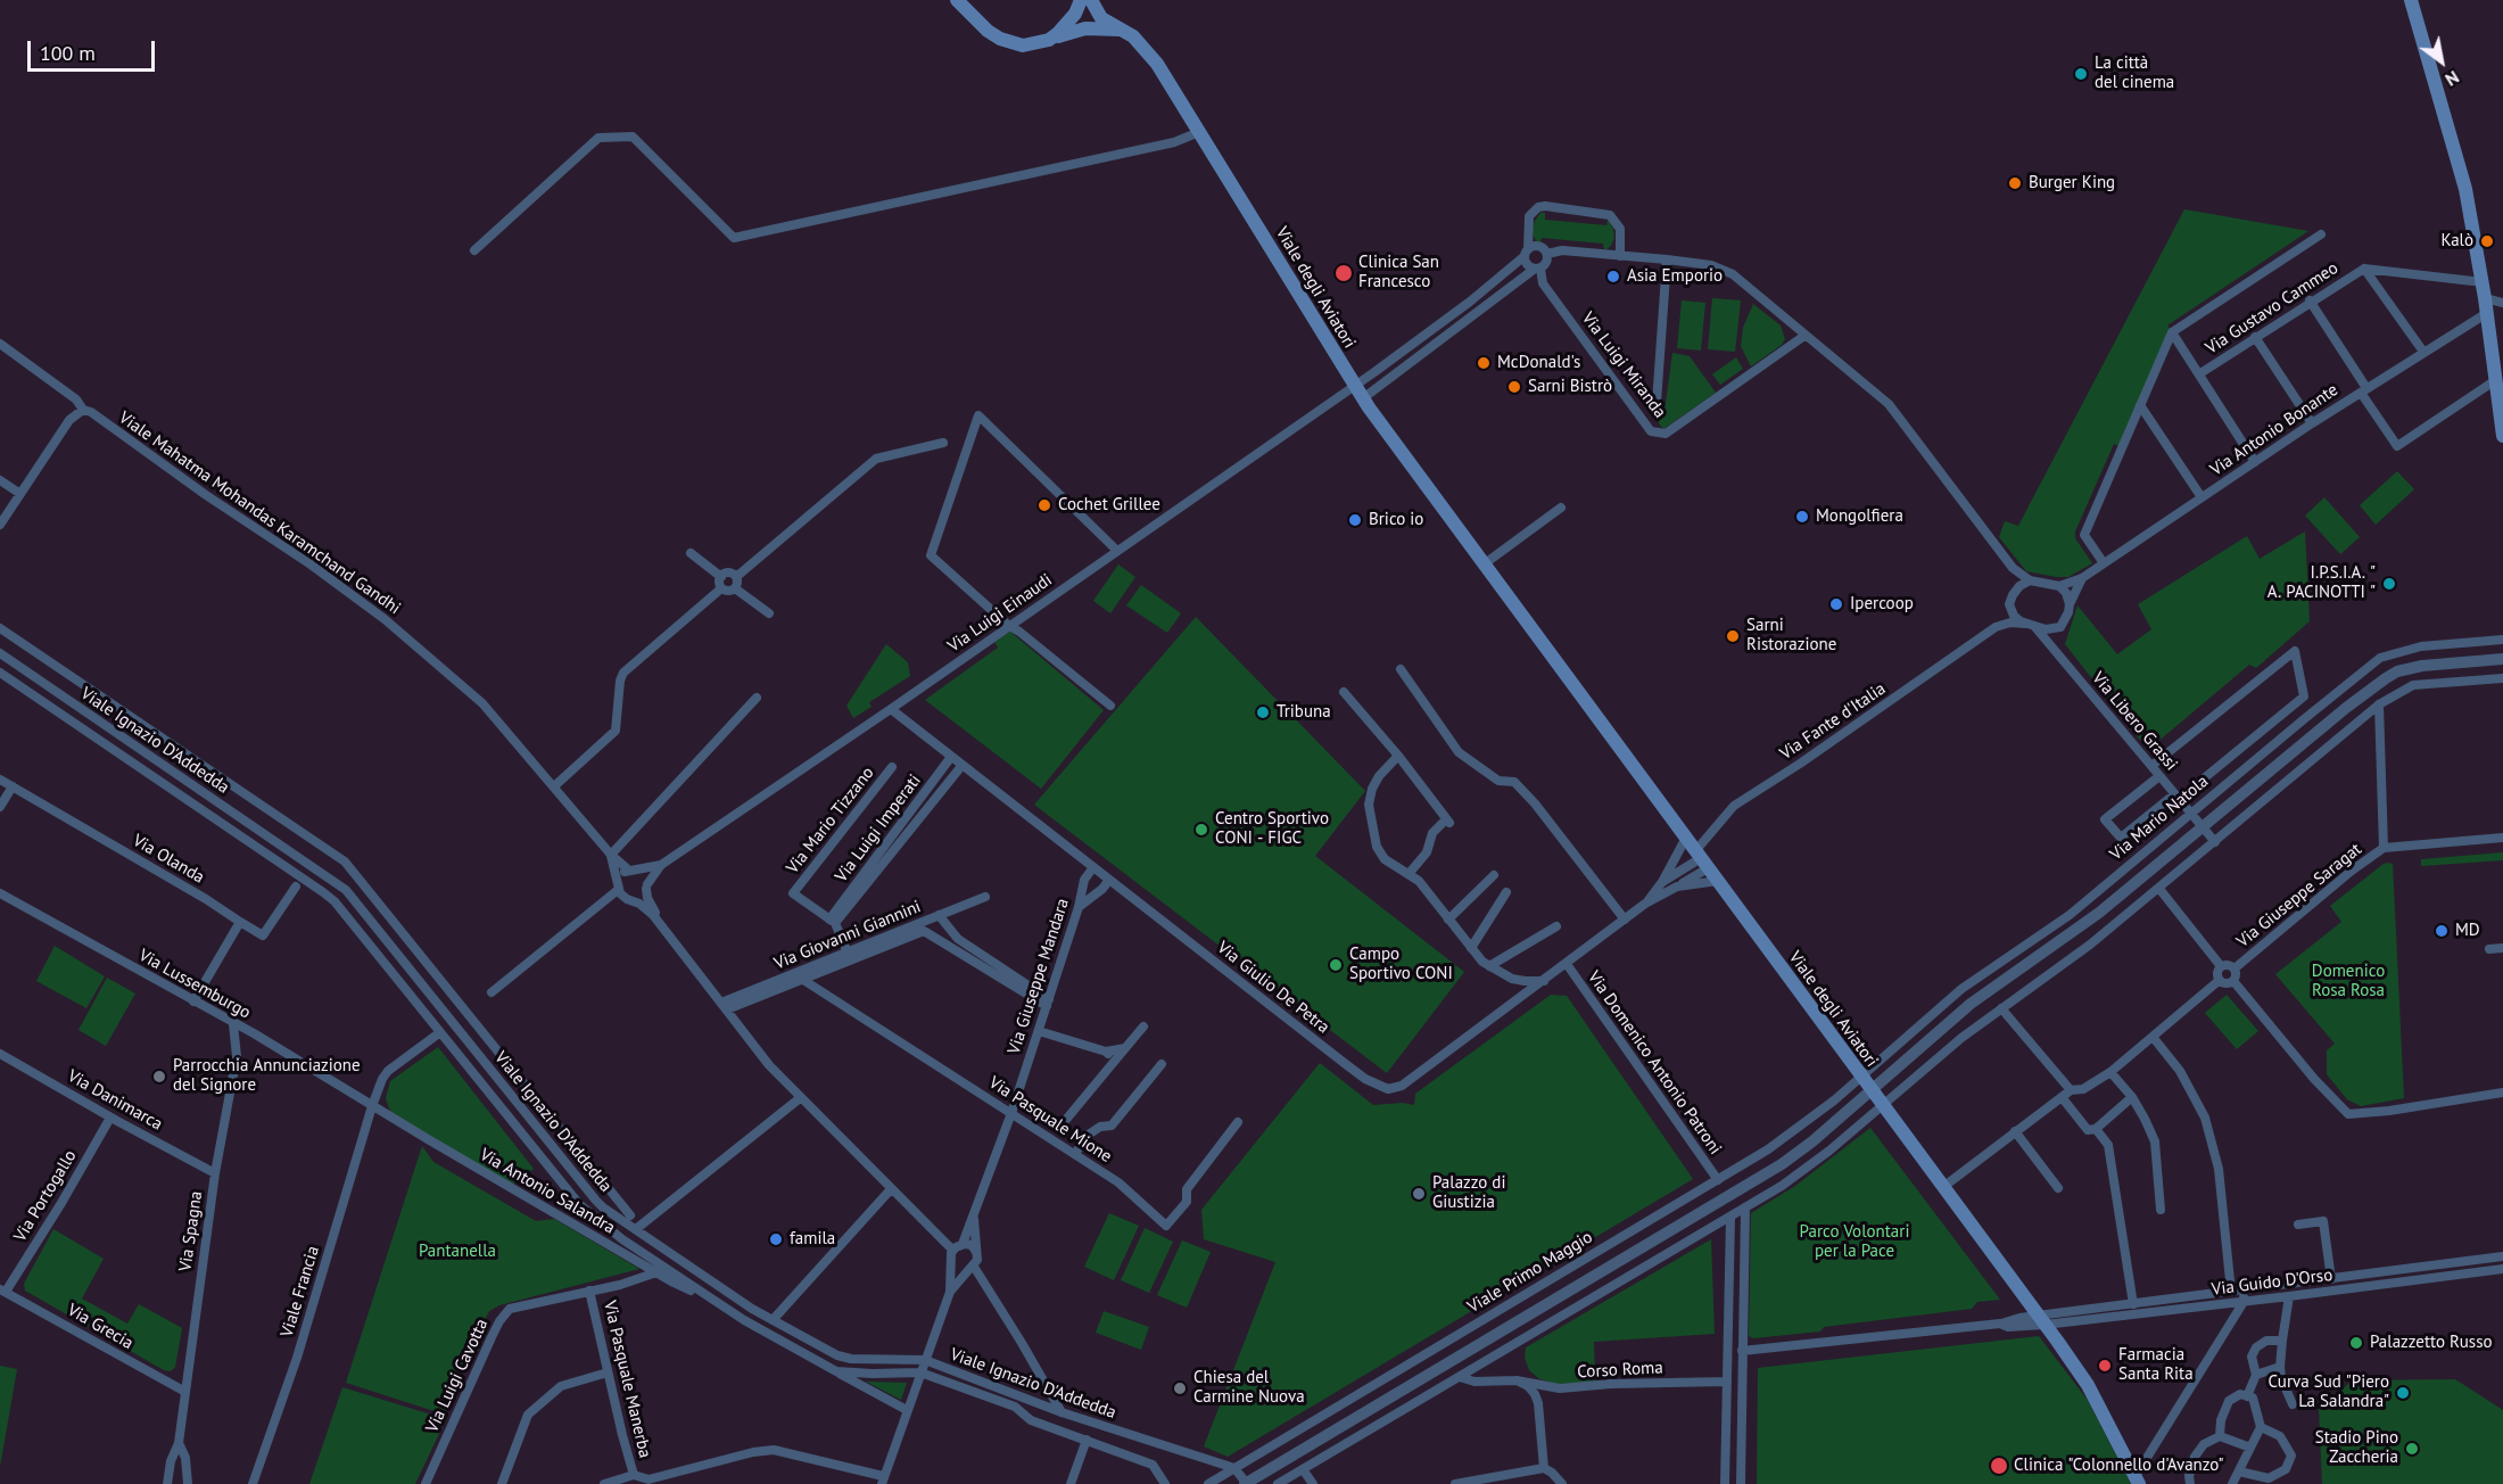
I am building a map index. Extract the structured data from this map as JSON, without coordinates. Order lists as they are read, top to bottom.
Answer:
{
  "streets": {
    "main road": ["Viale degli Aviatori"],
    "street": [
      "Via Gustavo Cammeo",
      "Via Luigi Miranda",
      "Via Antonio Bonante",
      "Viale Mahatma Mohandas Karamchand Gandhi",
      "Via Luigi Einaudi",
      "Via Fante d'Italia",
      "Via Libero Grassi",
      "Viale Ignazio D'Addedda",
      "Via Mario Natola",
      "Via Mario Tizzano",
      "Via Luigi Imperati",
      "Via Olanda",
      "Via Giuseppe Saragat",
      "Via Giovanni Giannini",
      "Via Giuseppe Mandara",
      "Via Lussemburgo",
      "Via Giulio De Petra",
      "Via Domenico Antonio Patroni",
      "Via Danimarca",
      "Via Pasquale Mione",
      "Via Antonio Salandra",
      "Via Portogallo",
      "Via Spagna",
      "Viale Primo Maggio",
      "Via Guido D'Orso",
      "Viale Francia",
      "Via Grecia",
      "Corso Roma",
      "Via Luigi Cavotta",
      "Via Pasquale Manerba"
    ]
  },
  "crossings": [
    ["Viale degli Aviatori", "Via Luigi Einaudi"],
    ["Viale degli Aviatori", "Via Fante d'Italia"],
    ["Viale degli Aviatori", "Via Mario Natola"],
    ["Viale degli Aviatori", "Viale Primo Maggio"],
    ["Viale degli Aviatori", "Via Guido D'Orso"],
    ["Via Antonio Bonante", "Via Fante d'Italia"],
    ["Via Antonio Bonante", "Via Libero Grassi"],
    ["Viale Mahatma Mohandas Karamchand Gandhi", "Via Luigi Einaudi"],
    ["Via Luigi Einaudi", "Via Giulio De Petra"],
    ["Via Fante d'Italia", "Via Libero Grassi"],
    ["Via Libero Grassi", "Via Mario Natola"],
    ["Viale Ignazio D'Addedda", "Via Antonio Salandra"],
    ["Viale Ignazio D'Addedda", "Viale Primo Maggio"],
    ["Viale Ignazio D'Addedda", "Viale Francia"],
    ["Via Mario Natola", "Viale Primo Maggio"],
    ["Via Mario Tizzano", "Via Luigi Imperati"],
    ["Via Luigi Imperati", "Via Giulio De Petra"],
    ["Via Giovanni Giannini", "Via Giuseppe Mandara"],
    ["Via Giovanni Giannini", "Via Pasquale Mione"],
    ["Via Giuseppe Mandara", "Via Giulio De Petra"],
    ["Via Giuseppe Mandara", "Via Pasquale Mione"],
    ["Via Lussemburgo", "Via Antonio Salandra"],
    ["Via Lussemburgo", "Via Spagna"],
    ["Via Lussemburgo", "Viale Francia"],
    ["Via Giulio De Petra", "Via Domenico Antonio Patroni"],
    ["Via Domenico Antonio Patroni", "Viale Primo Maggio"],
    ["Via Danimarca", "Via Portogallo"],
    ["Via Danimarca", "Via Spagna"],
    ["Via Antonio Salandra", "Viale Francia"],
    ["Via Antonio Salandra", "Via Luigi Cavotta"],
    ["Via Portogallo", "Via Grecia"],
    ["Via Spagna", "Via Grecia"],
    ["Via Luigi Cavotta", "Via Pasquale Manerba"]
  ],
  "parks": ["Domenico Rosa Rosa", "Parco Volontari per la Pace", "Pantanella"],
  "places": [
    "La città del cinema",
    "Burger King",
    "Kalò",
    "Clinica San Francesco",
    "Asia Emporio",
    "McDonald's",
    "Sarni Bistrò",
    "Cochet Grillee",
    "Mongolfiera",
    "Brico io",
    "I.P.S.I.A. \" A. PACINOTTI \"",
    "Ipercoop",
    "Sarni Ristorazione",
    "Tribuna",
    "Centro Sportivo CONI - FIGC",
    "MD",
    "Campo Sportivo CONI",
    "Parrocchia Annunciazione del Signore",
    "Palazzo di Giustizia",
    "famila",
    "Palazzetto Russo",
    "Farmacia Santa Rita",
    "Chiesa del Carmine Nuova",
    "Curva Sud \"Piero La Salandra\"",
    "Stadio Pino Zaccheria",
    "Clinica \"Colonnello d'Avanzo\""
  ],
  "scale_bar": "100 m",
  "north": "bottom right"
}
